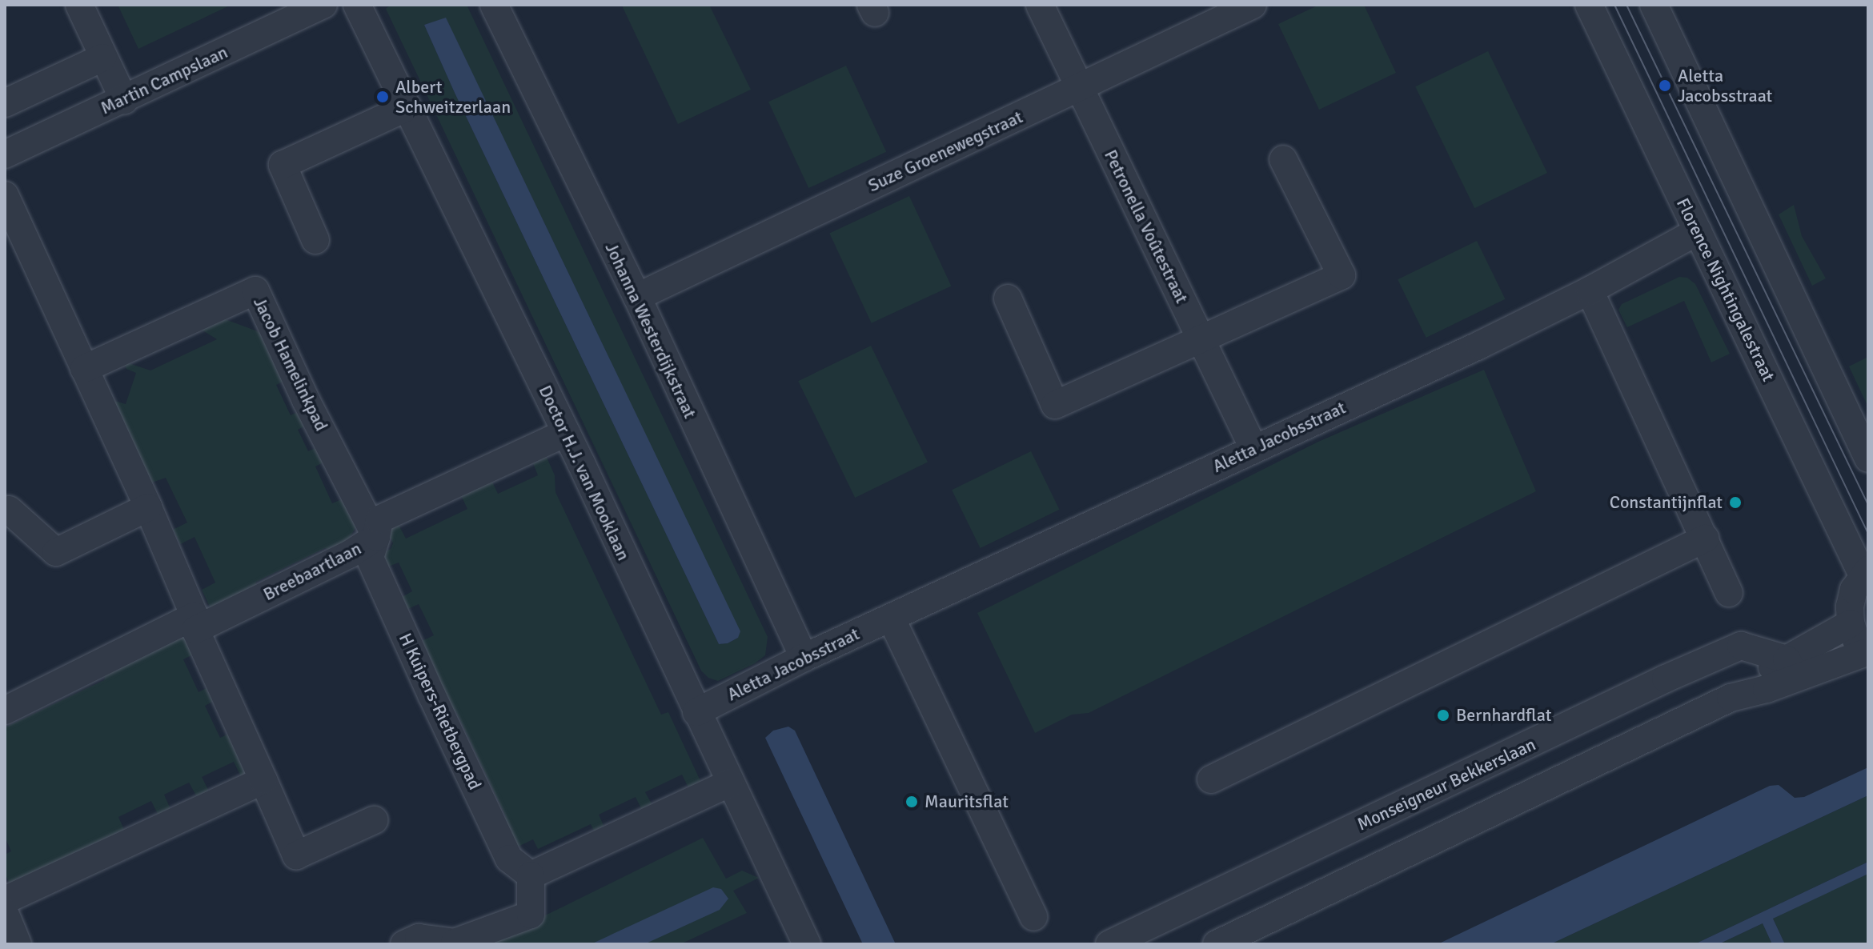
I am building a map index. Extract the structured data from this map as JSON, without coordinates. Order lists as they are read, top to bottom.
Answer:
{
  "streets": {
    "street": [
      "Martin Campslaan",
      "Suze Groenewegstraat",
      "Petronella Voûtestraat",
      "Florence Nightingalestraat",
      "Johanna Westerdijkstraat",
      "Jacob Hamelinkpad",
      "Aletta Jacobsstraat",
      "Doctor H.J. van Mooklaan",
      "Breebaartlaan",
      "H Kuipers-Rietbergpad",
      "Monseigneur Bekkerslaan"
    ]
  },
  "crossings": [
    ["Suze Groenewegstraat", "Petronella Voûtestraat"],
    ["Suze Groenewegstraat", "Johanna Westerdijkstraat"],
    ["Petronella Voûtestraat", "Aletta Jacobsstraat"],
    ["Florence Nightingalestraat", "Aletta Jacobsstraat"],
    ["Johanna Westerdijkstraat", "Aletta Jacobsstraat"],
    ["Jacob Hamelinkpad", "Breebaartlaan"],
    ["Jacob Hamelinkpad", "H Kuipers-Rietbergpad"],
    ["Aletta Jacobsstraat", "Doctor H.J. van Mooklaan"],
    ["Doctor H.J. van Mooklaan", "Breebaartlaan"],
    ["Breebaartlaan", "H Kuipers-Rietbergpad"]
  ],
  "places": [
    "Aletta Jacobsstraat",
    "Albert Schweitzerlaan",
    "Constantijnflat",
    "Bernhardflat",
    "Mauritsflat"
  ]
}
